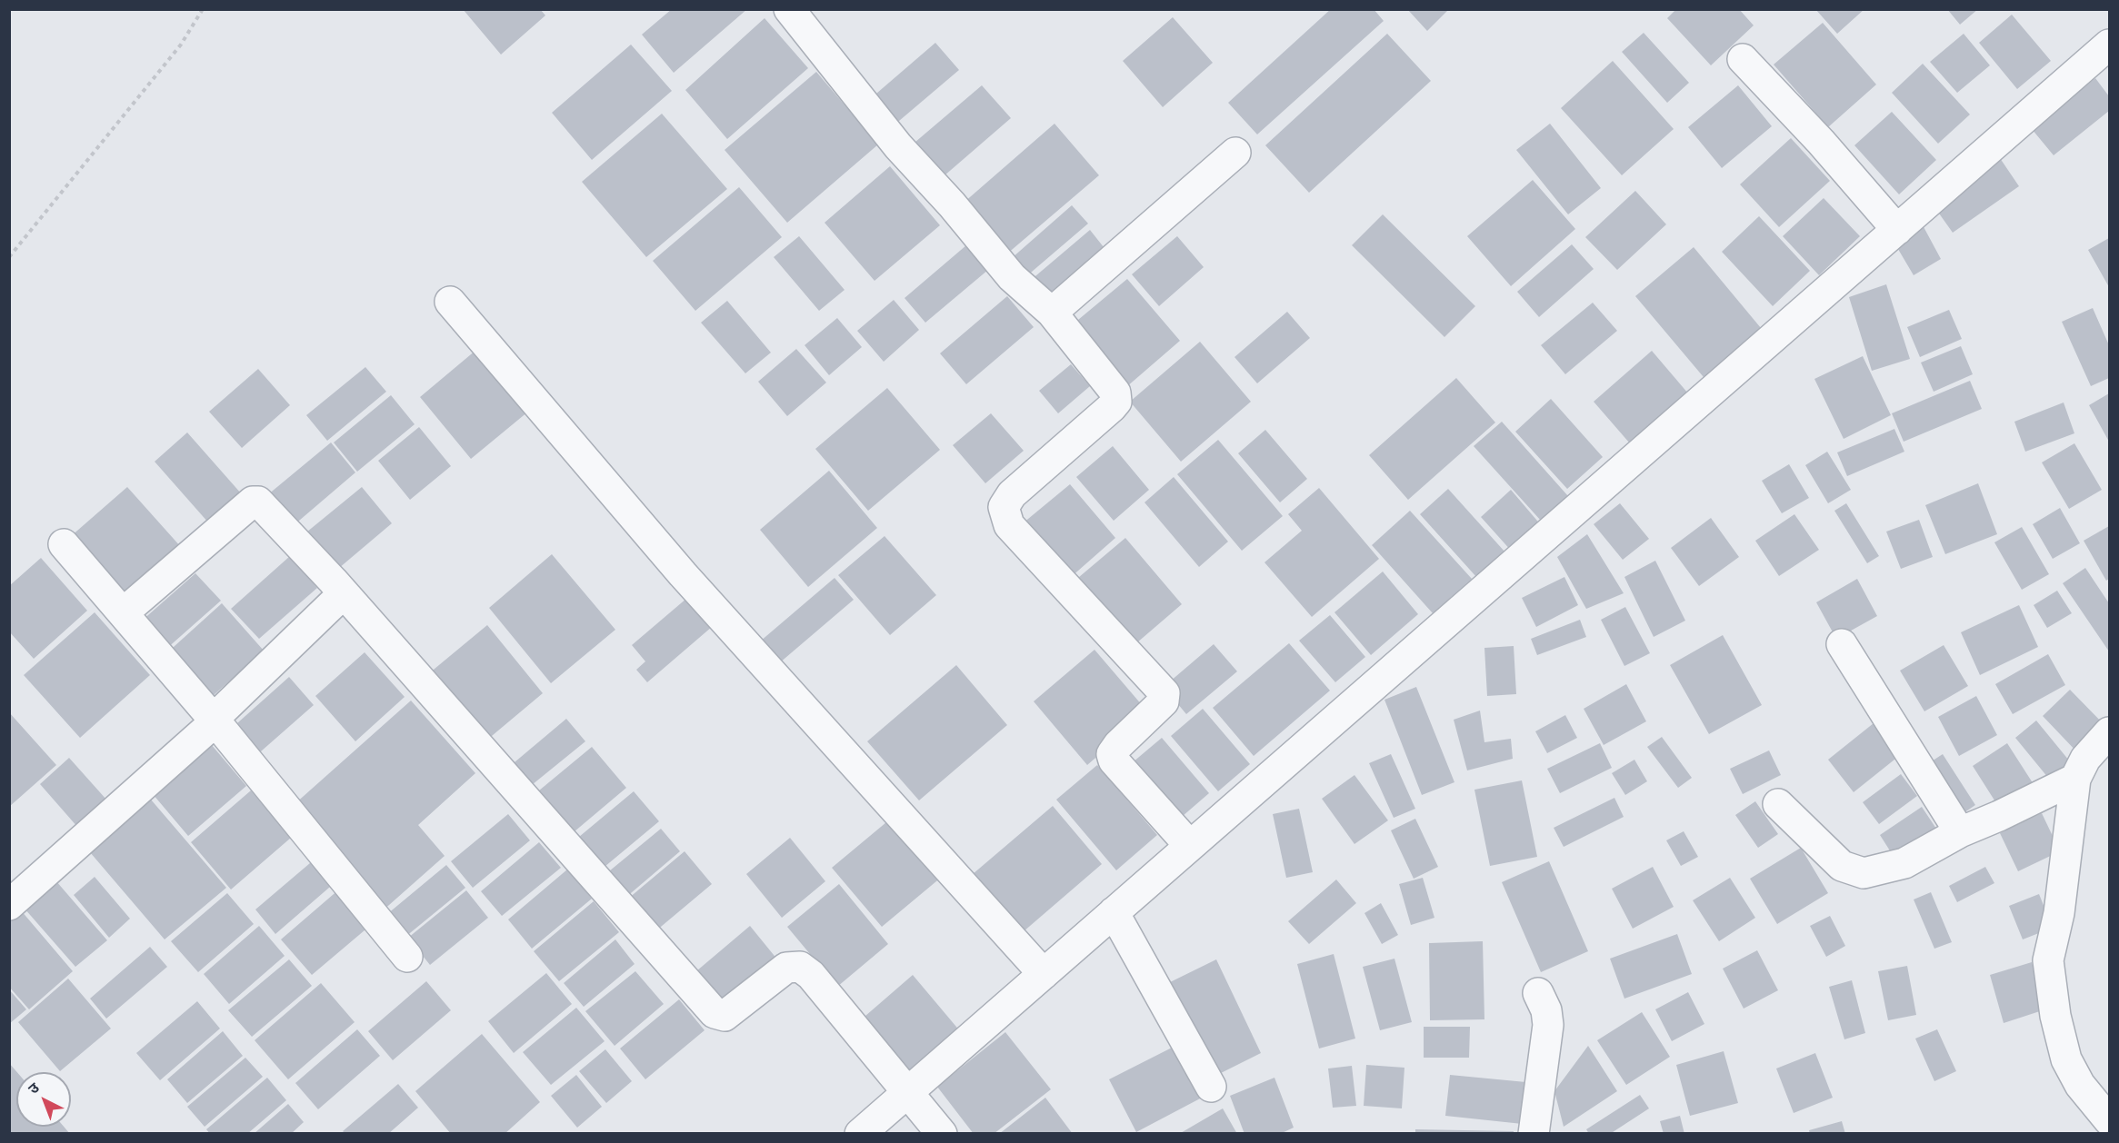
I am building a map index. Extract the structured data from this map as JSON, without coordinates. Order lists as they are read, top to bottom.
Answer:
{
  "north": "top left"
}
